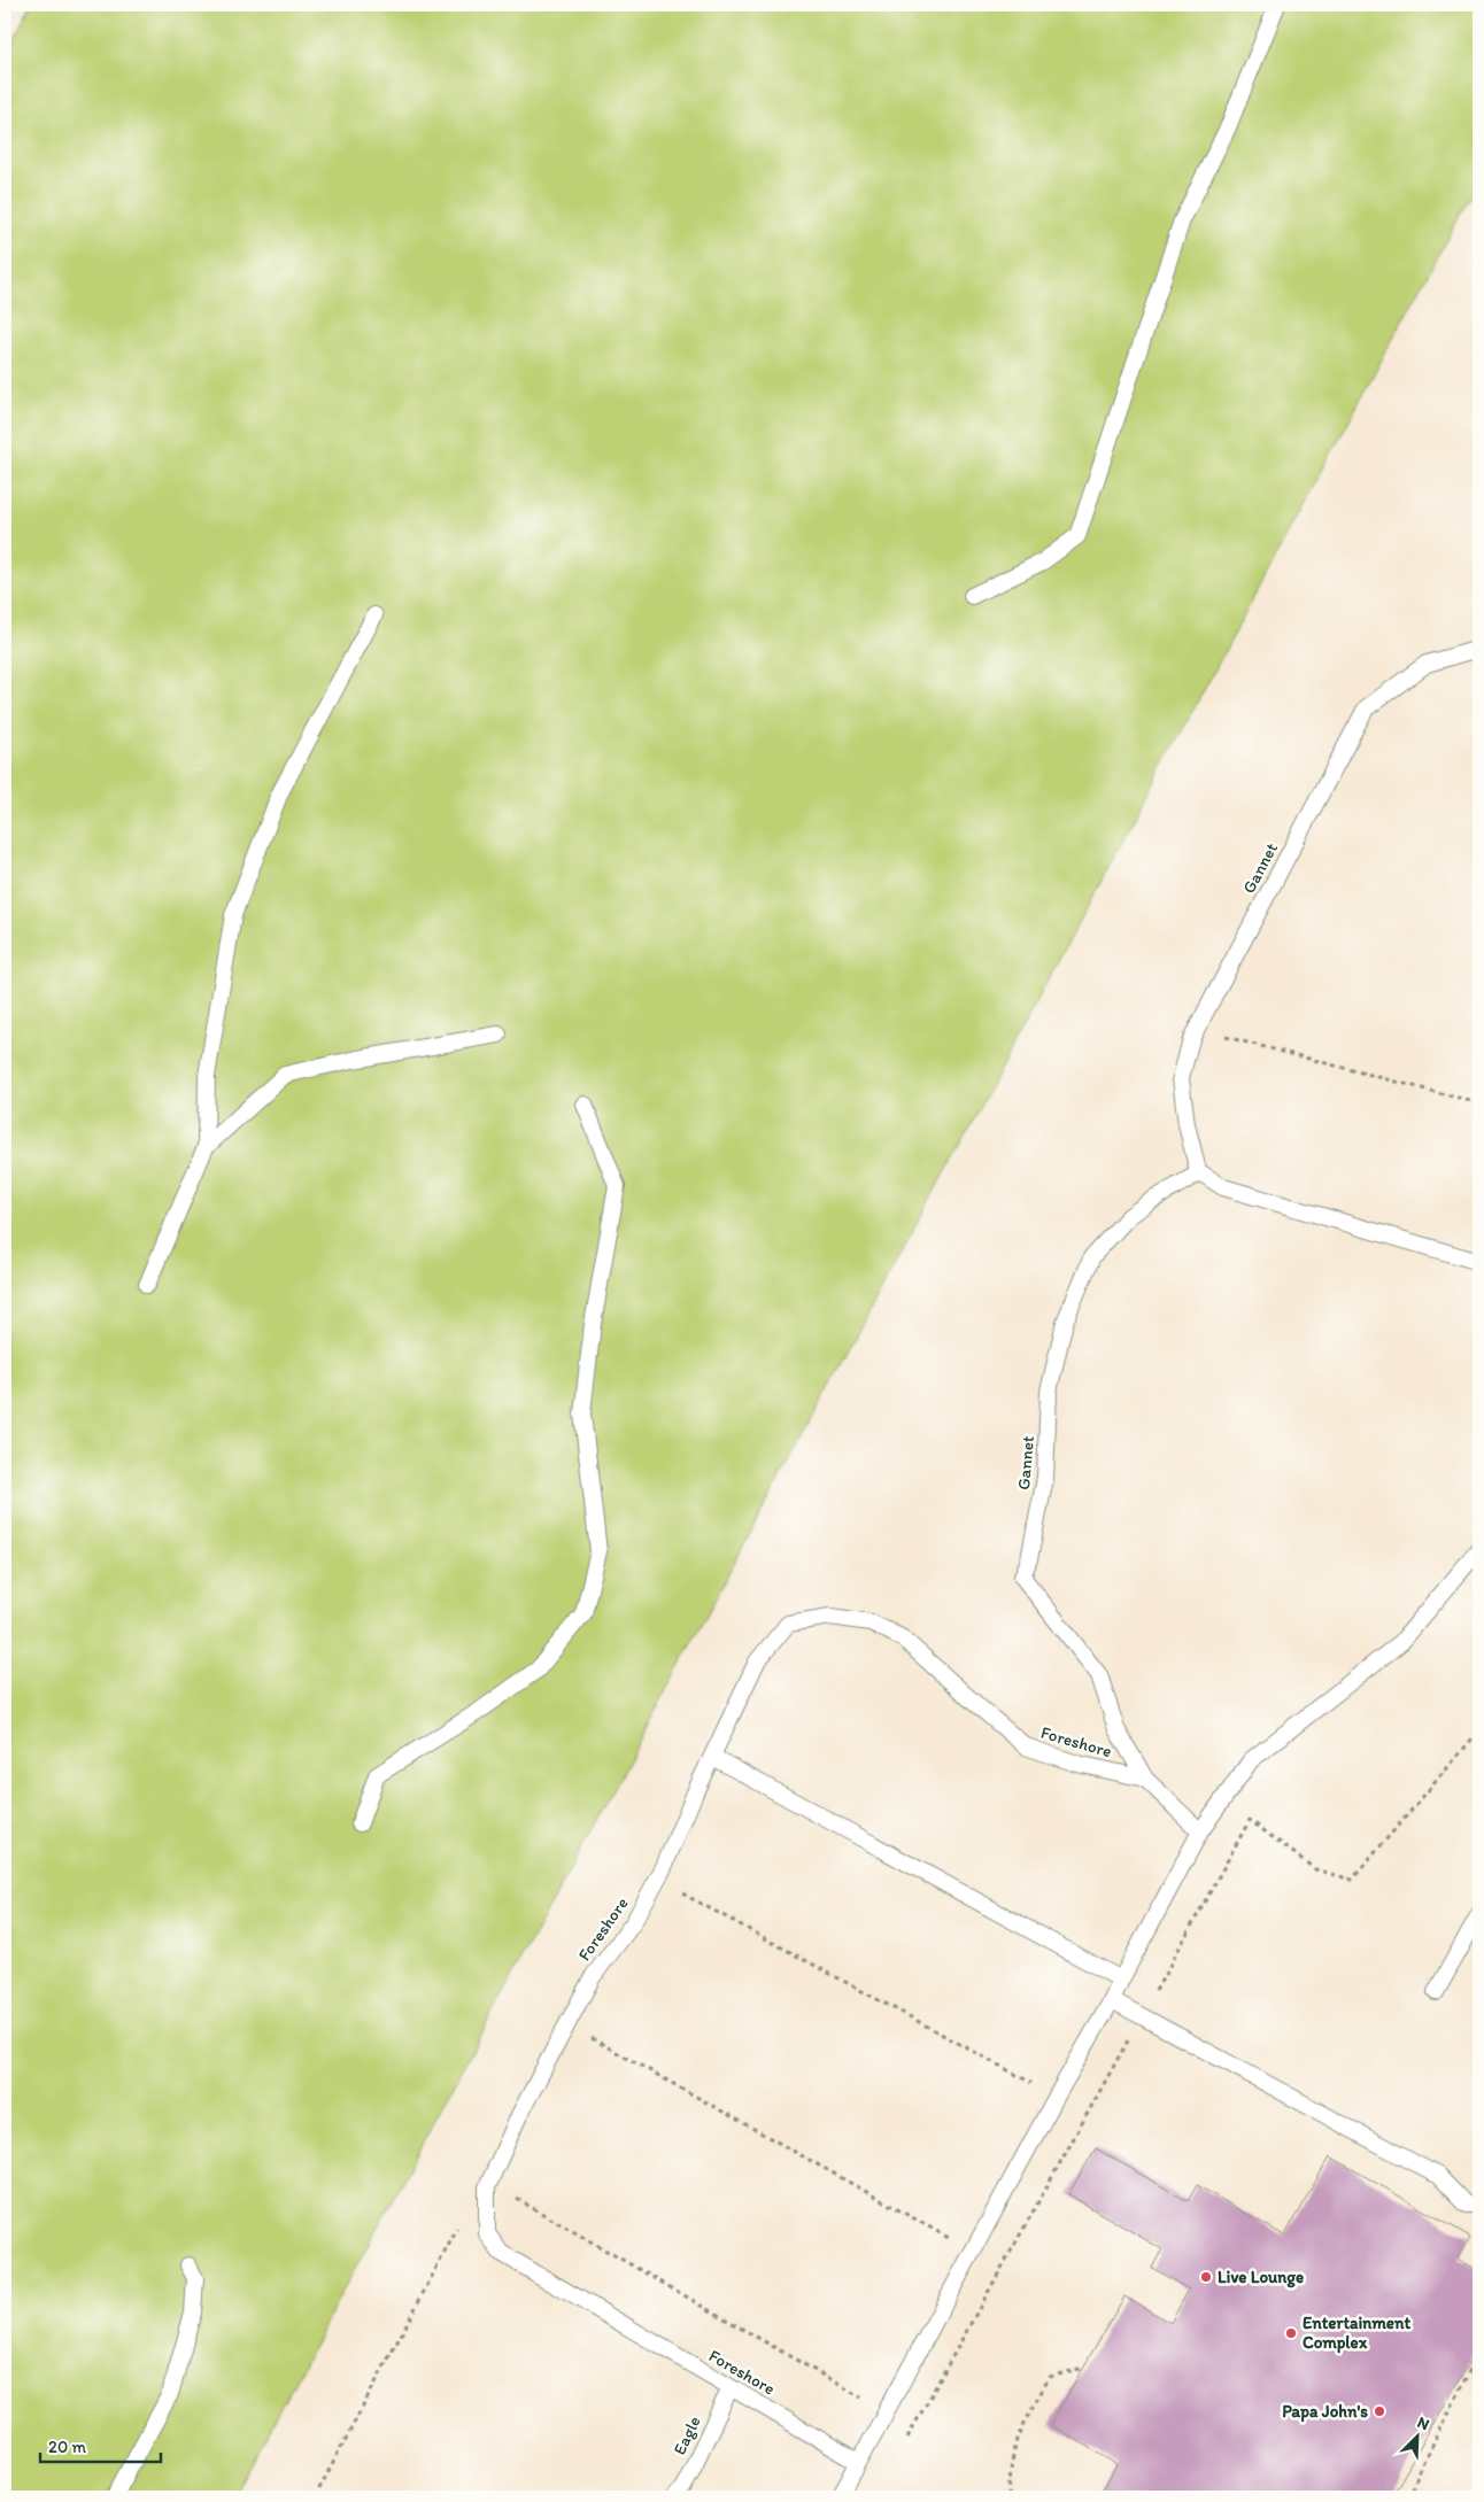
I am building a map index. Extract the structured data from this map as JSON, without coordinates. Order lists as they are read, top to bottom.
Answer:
{
  "streets": {
    "lane": ["Gannet", "Foreshore", "Eagle"]
  },
  "crossings": [
    ["Gannet", "Foreshore"],
    ["Foreshore", "Eagle"]
  ],
  "places": ["Live Lounge", "Entertainment Complex", "Papa John's"],
  "scale_bar": "20 m",
  "north": "top right"
}
